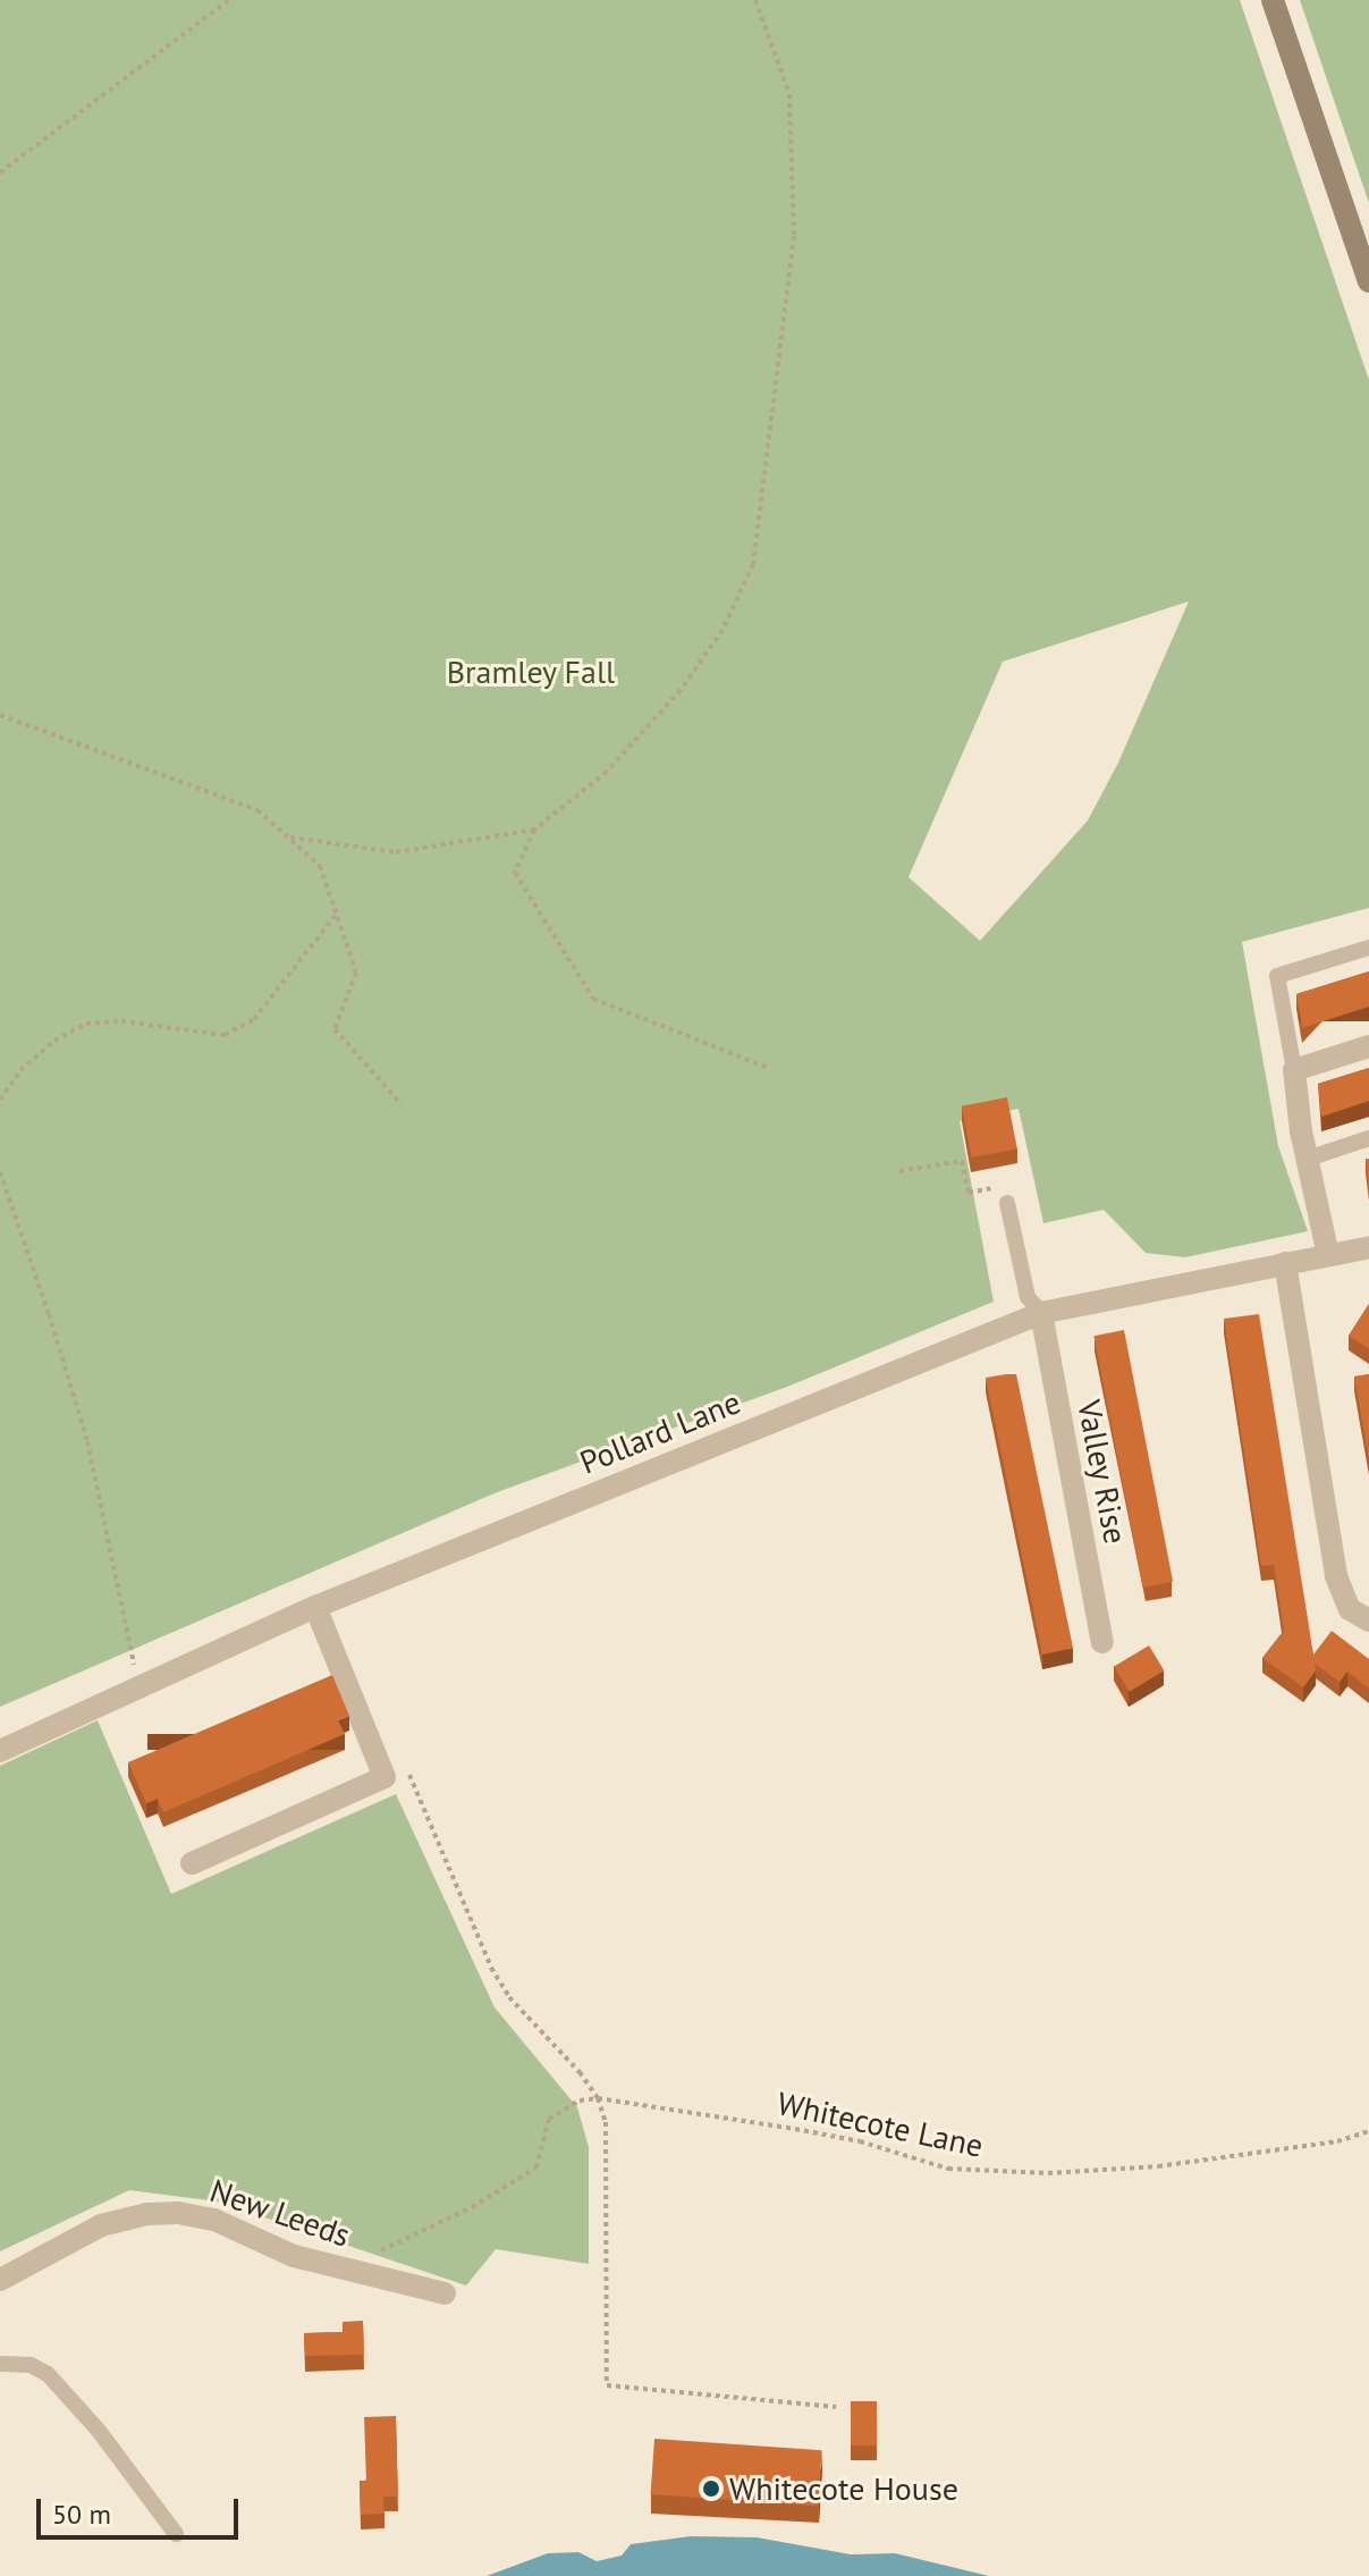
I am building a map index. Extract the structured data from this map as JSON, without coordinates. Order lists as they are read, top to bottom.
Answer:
{
  "streets": {
    "street": ["Pollard Lane", "Valley Rise", "New Leeds"],
    "path": ["Whitecote Lane"]
  },
  "crossings": [
    ["Pollard Lane", "Valley Rise"]
  ],
  "parks": ["Bramley Fall"],
  "places": ["Whitecote House"],
  "scale_bar": "50 m"
}
